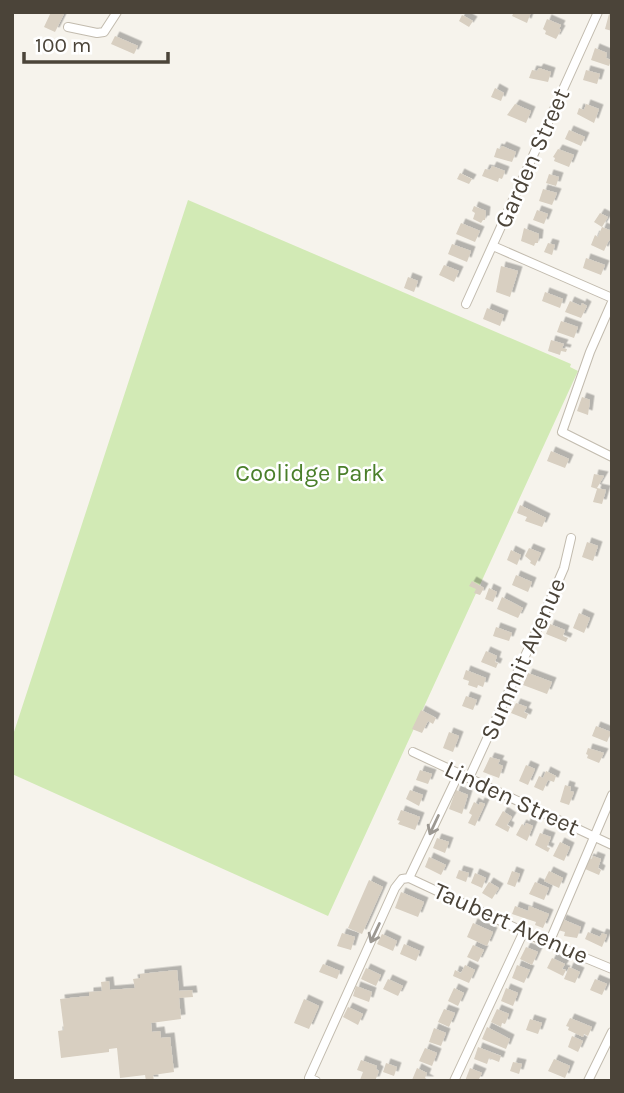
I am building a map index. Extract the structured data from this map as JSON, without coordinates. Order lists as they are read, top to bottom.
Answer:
{
  "streets": {
    "street": [
      "Garden Street",
      "Summit Avenue",
      "Linden Street",
      "Taubert Avenue"
    ]
  },
  "crossings": [
    ["Summit Avenue", "Linden Street"]
  ],
  "parks": ["Coolidge Park"],
  "scale_bar": "100 m"
}
